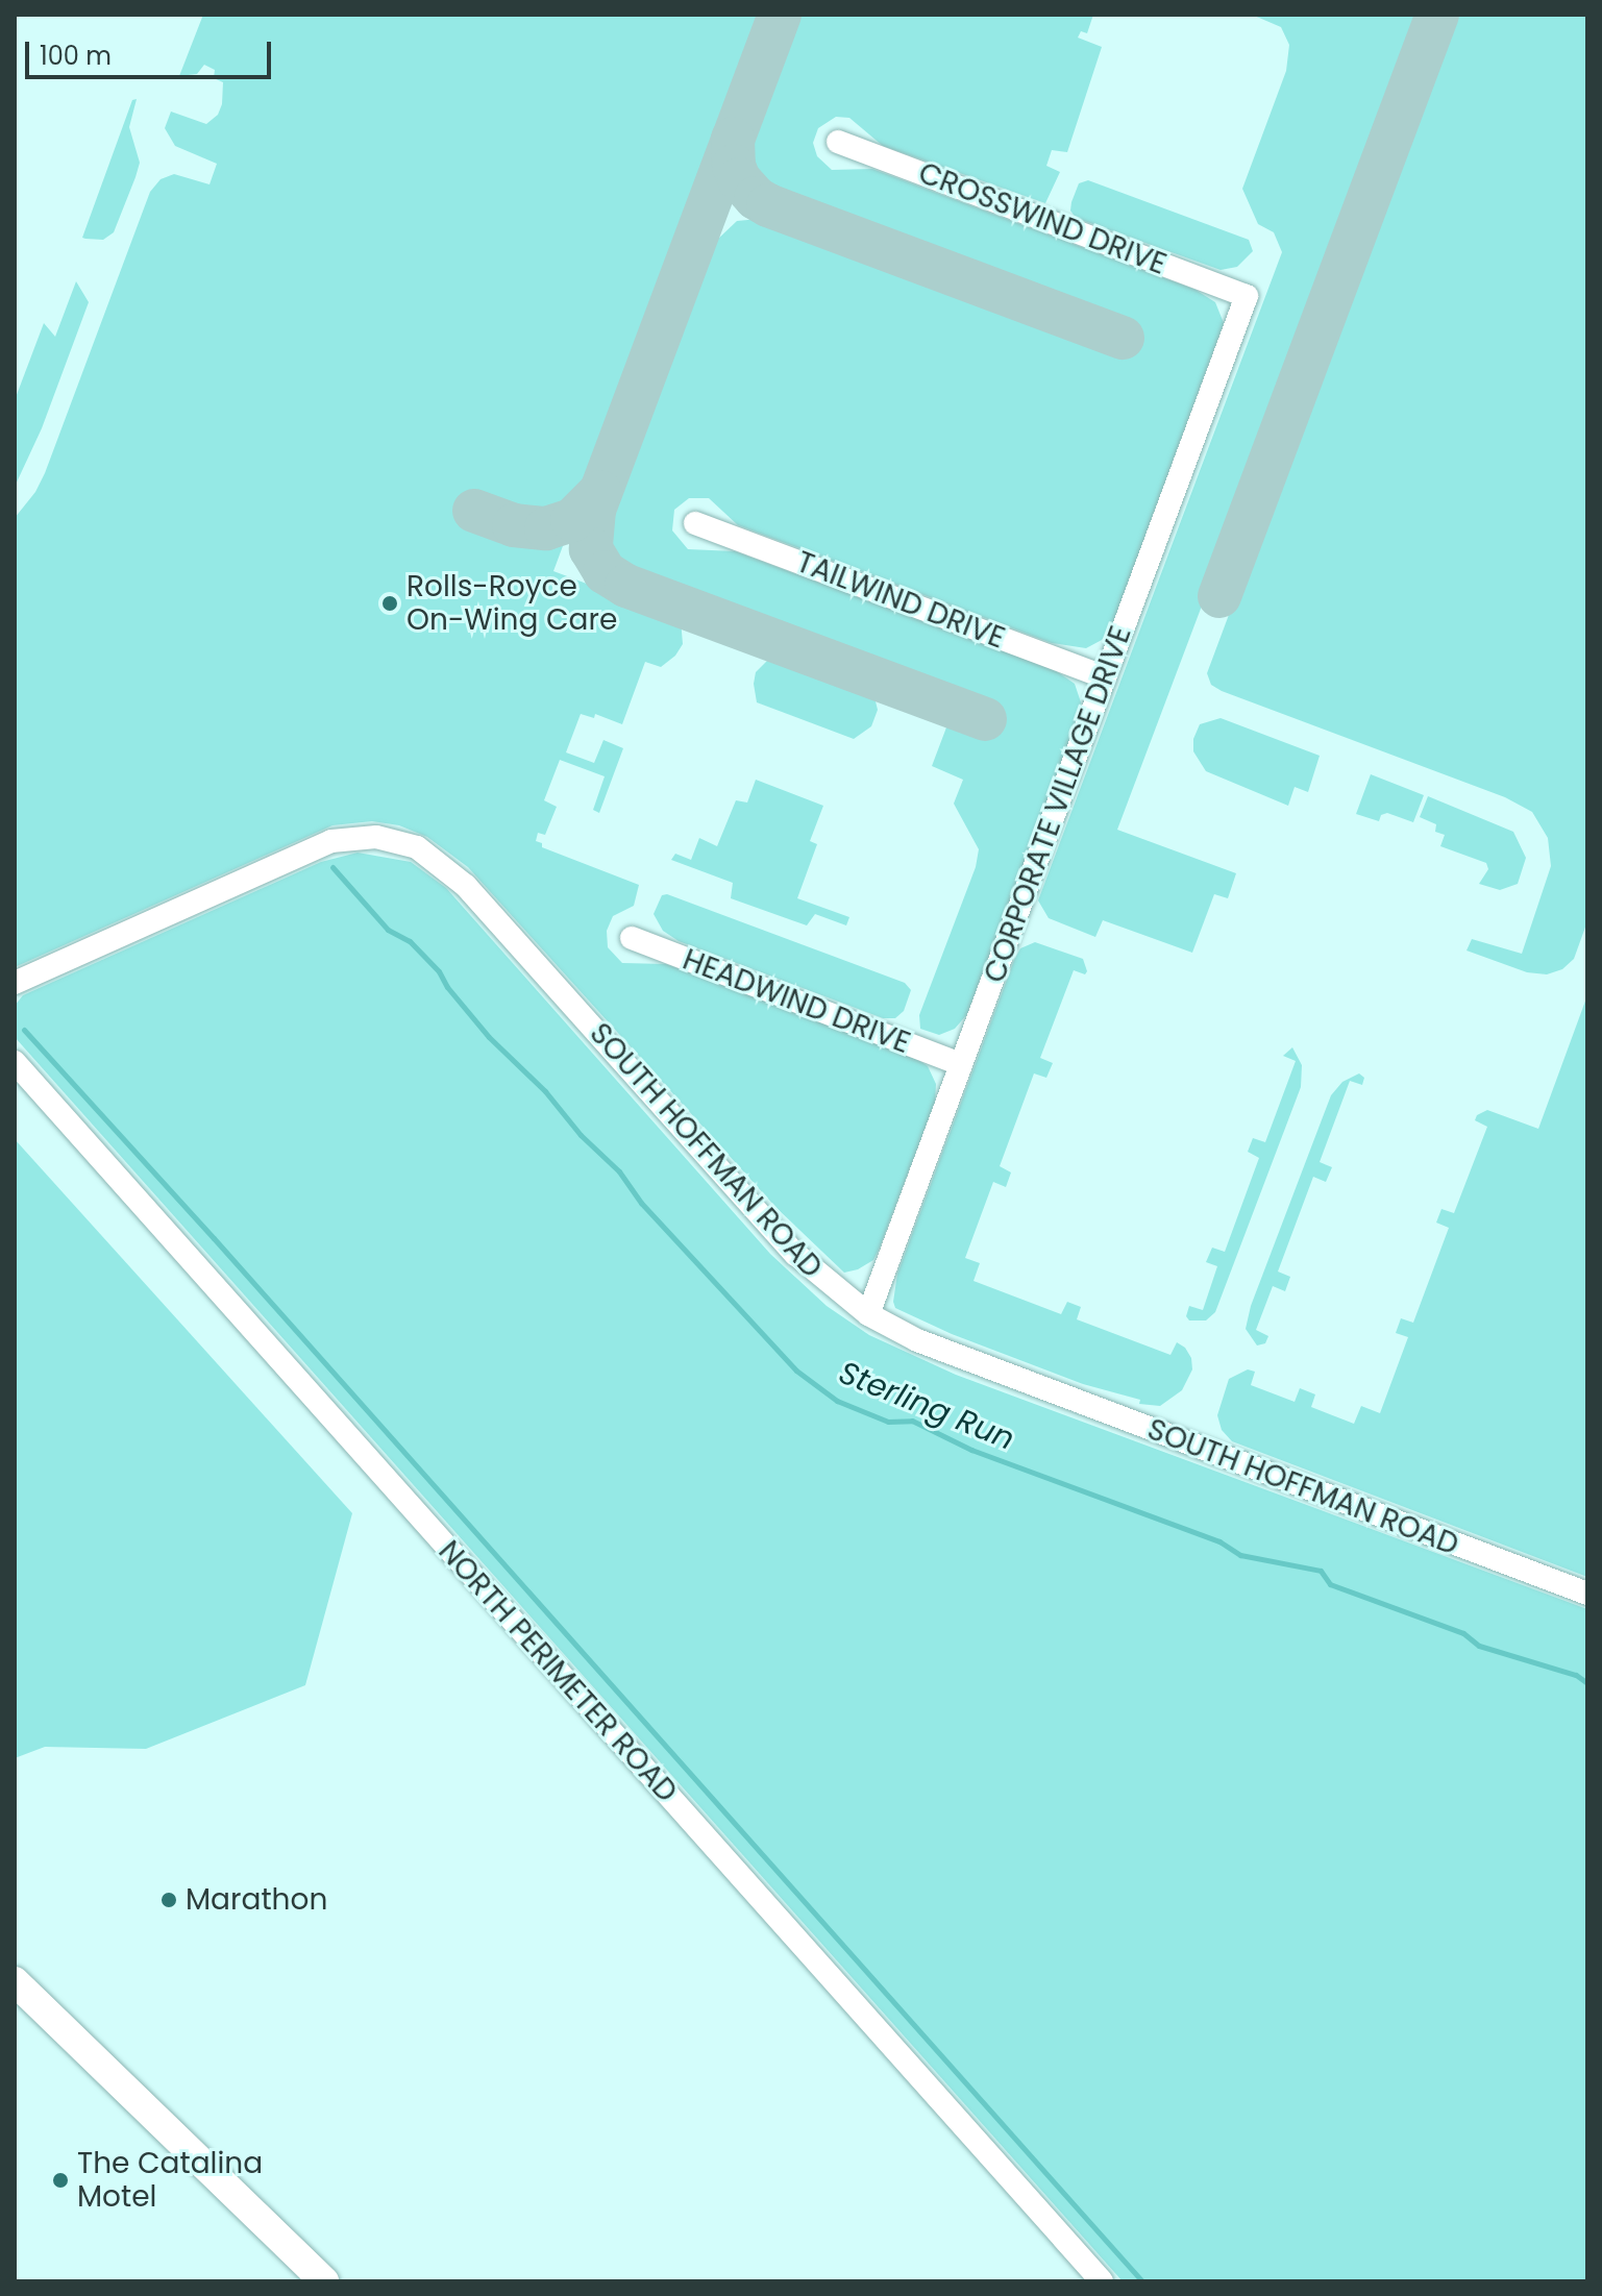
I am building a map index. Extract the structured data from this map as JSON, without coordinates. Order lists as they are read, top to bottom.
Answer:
{
  "streets": {
    "street": [
      "CROSSWIND DRIVE",
      "TAILWIND DRIVE",
      "CORPORATE VILLAGE DRIVE",
      "HEADWIND DRIVE",
      "SOUTH HOFFMAN ROAD",
      "NORTH PERIMETER ROAD"
    ]
  },
  "crossings": [
    ["CROSSWIND DRIVE", "CORPORATE VILLAGE DRIVE"],
    ["TAILWIND DRIVE", "CORPORATE VILLAGE DRIVE"],
    ["CORPORATE VILLAGE DRIVE", "HEADWIND DRIVE"],
    ["CORPORATE VILLAGE DRIVE", "SOUTH HOFFMAN ROAD"]
  ],
  "water": ["Sterling Run"],
  "places": ["Rolls-Royce On-Wing Care", "Marathon", "The Catalina Motel"],
  "scale_bar": "100 m"
}
